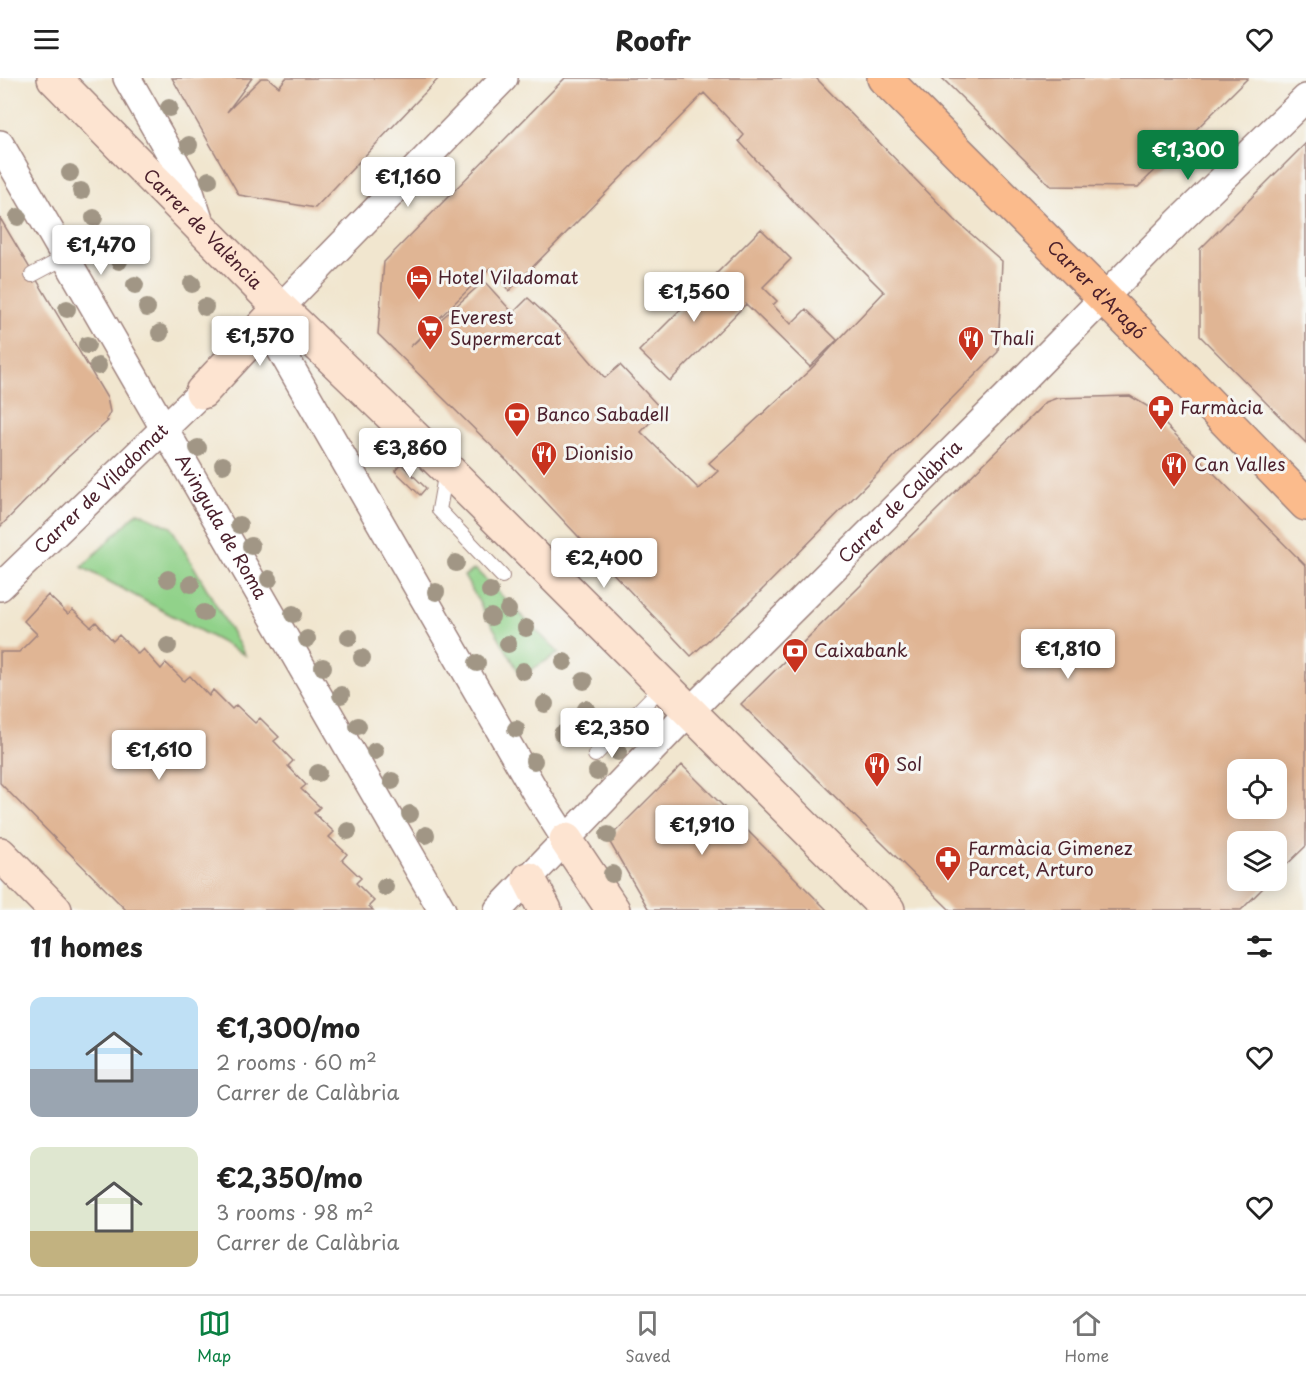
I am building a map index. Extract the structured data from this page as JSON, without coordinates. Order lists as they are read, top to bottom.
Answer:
{
  "streets": {
    "main road": ["Carrer d'Aragó"],
    "street": [
      "Carrer de València",
      "Carrer de Viladomat",
      "Carrer de Calàbria",
      "Avinguda de Roma"
    ]
  },
  "crossings": [
    ["Carrer de València", "Carrer de Calàbria"],
    ["Carrer d'Aragó", "Carrer de Calàbria"],
    ["Carrer de Viladomat", "Avinguda de Roma"]
  ],
  "places": {
    "hotel": ["Hotel Viladomat"],
    "supermarket": ["Everest Supermercat"],
    "restaurant": [
      "Thali",
      "Dionisio",
      "Can Valles",
      "Sol"
    ],
    "pharmacy": ["Farmàcia", "Farmàcia Gimenez Parcet, Arturo"],
    "bank": ["Banco Sabadell", "Caixabank"]
  },
  "page": {
    "header": "Roofr",
    "price": [
      "€1,300",
      "€1,160",
      "€1,470",
      "€1,560",
      "€1,570",
      "€3,860",
      "€2,400",
      "€1,810",
      "€2,350",
      "€1,610",
      "€1,910"
    ],
    "heading": "11 homes",
    "list": [
      {
        "name": "€1,300/mo",
        "note": "2 rooms · 60 m² · Carrer de Calàbria"
      },
      {
        "name": "€2,350/mo",
        "note": "3 rooms · 98 m² · Carrer de Calàbria"
      }
    ],
    "tabs": ["Map", "Saved", "Home"]
  }
}
